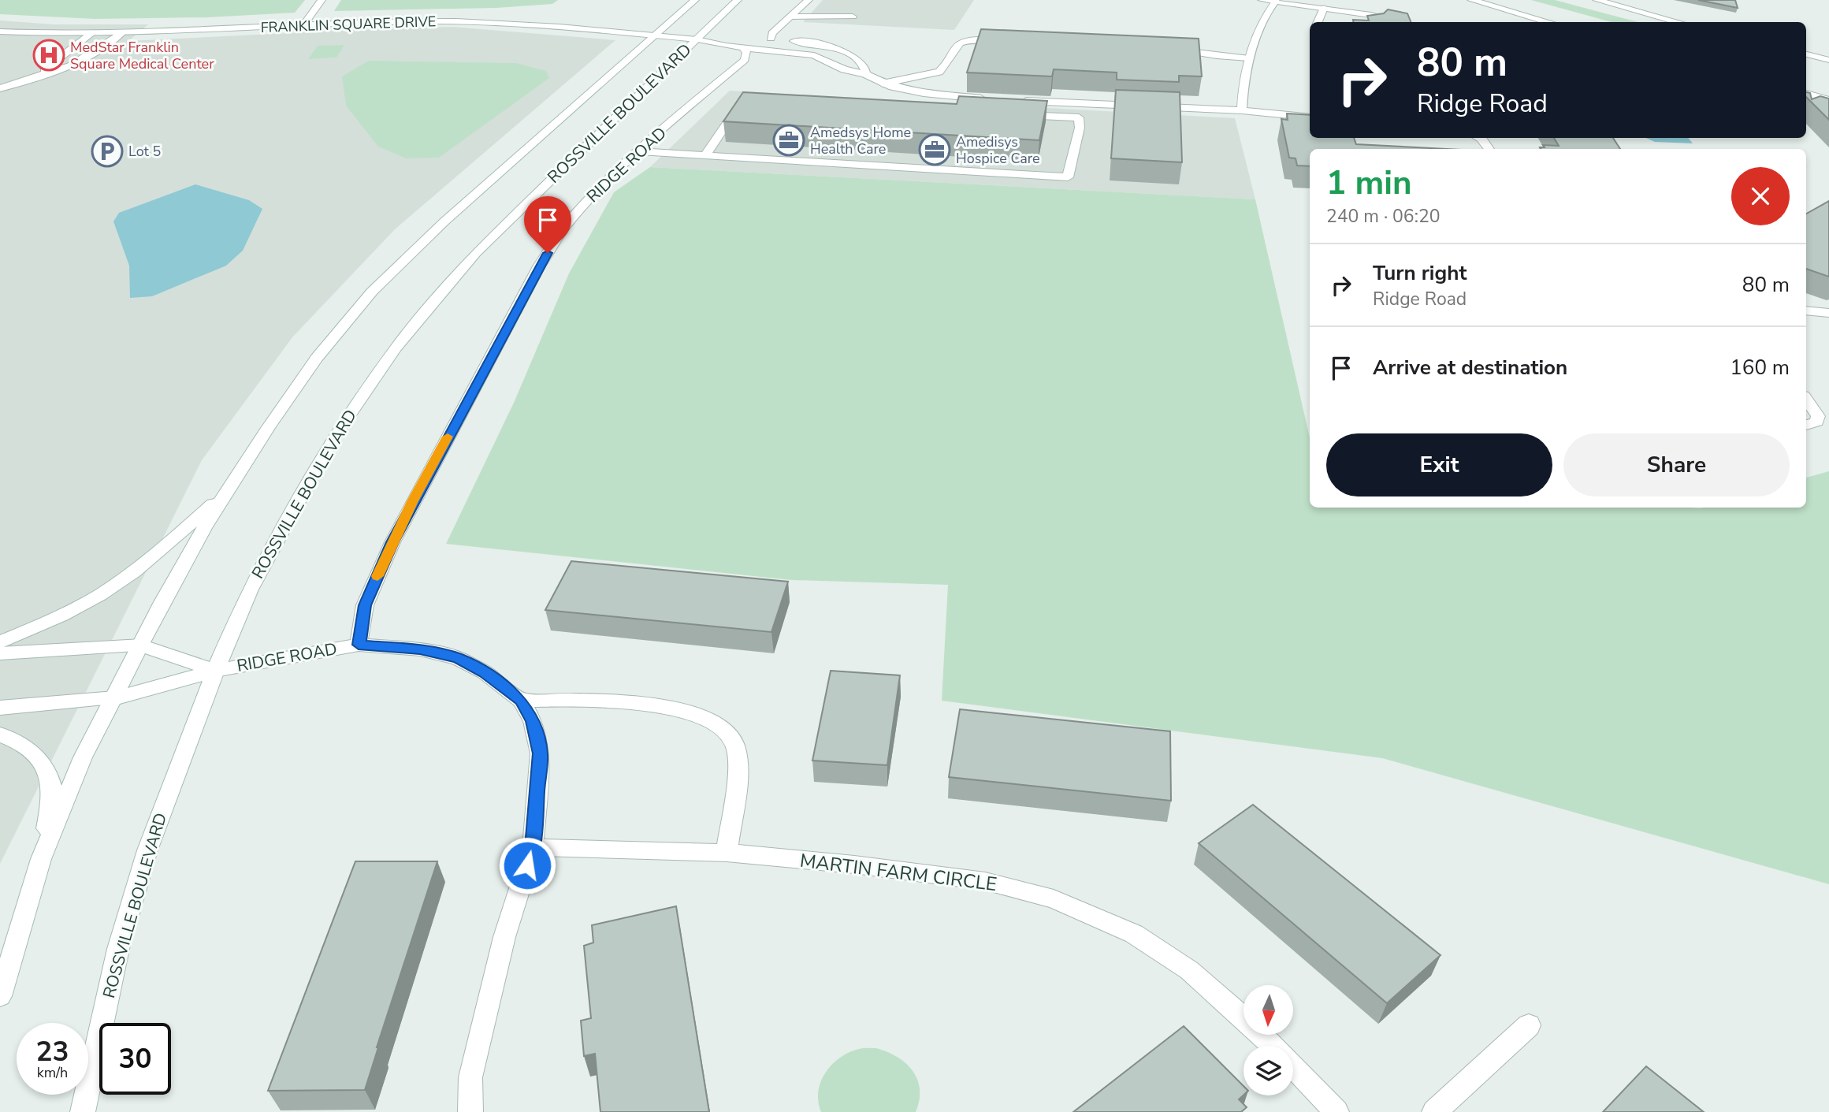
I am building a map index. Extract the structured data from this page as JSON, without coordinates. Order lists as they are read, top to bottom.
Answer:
{
  "streets": {
    "street": [
      "FRANKLIN SQUARE DRIVE",
      "ROSSVILLE BOULEVARD",
      "RIDGE ROAD",
      "MARTIN FARM CIRCLE"
    ]
  },
  "crossings": [
    ["FRANKLIN SQUARE DRIVE", "ROSSVILLE BOULEVARD"],
    ["FRANKLIN SQUARE DRIVE", "RIDGE ROAD"],
    ["ROSSVILLE BOULEVARD", "RIDGE ROAD"]
  ],
  "places": {
    "hospital": ["MedStar Franklin Square Medical Center"],
    "office": ["Amedsys Home Health Care", "Amedisys Hospice Care"],
    "parking": ["Lot 5"]
  },
  "north": "bottom",
  "page": {
    "turn": ["80 m", "Ridge Road"],
    "heading": ["1 min", "240 m · 06:20"],
    "list": [
      {
        "name": "Turn right",
        "note": "Ridge Road",
        "value": "80 m"
      },
      {
        "name": "Arrive at destination",
        "value": "160 m"
      }
    ],
    "buttons": ["Exit", "Share"],
    "speed": "23 km/h",
    "limit": "30"
  }
}
